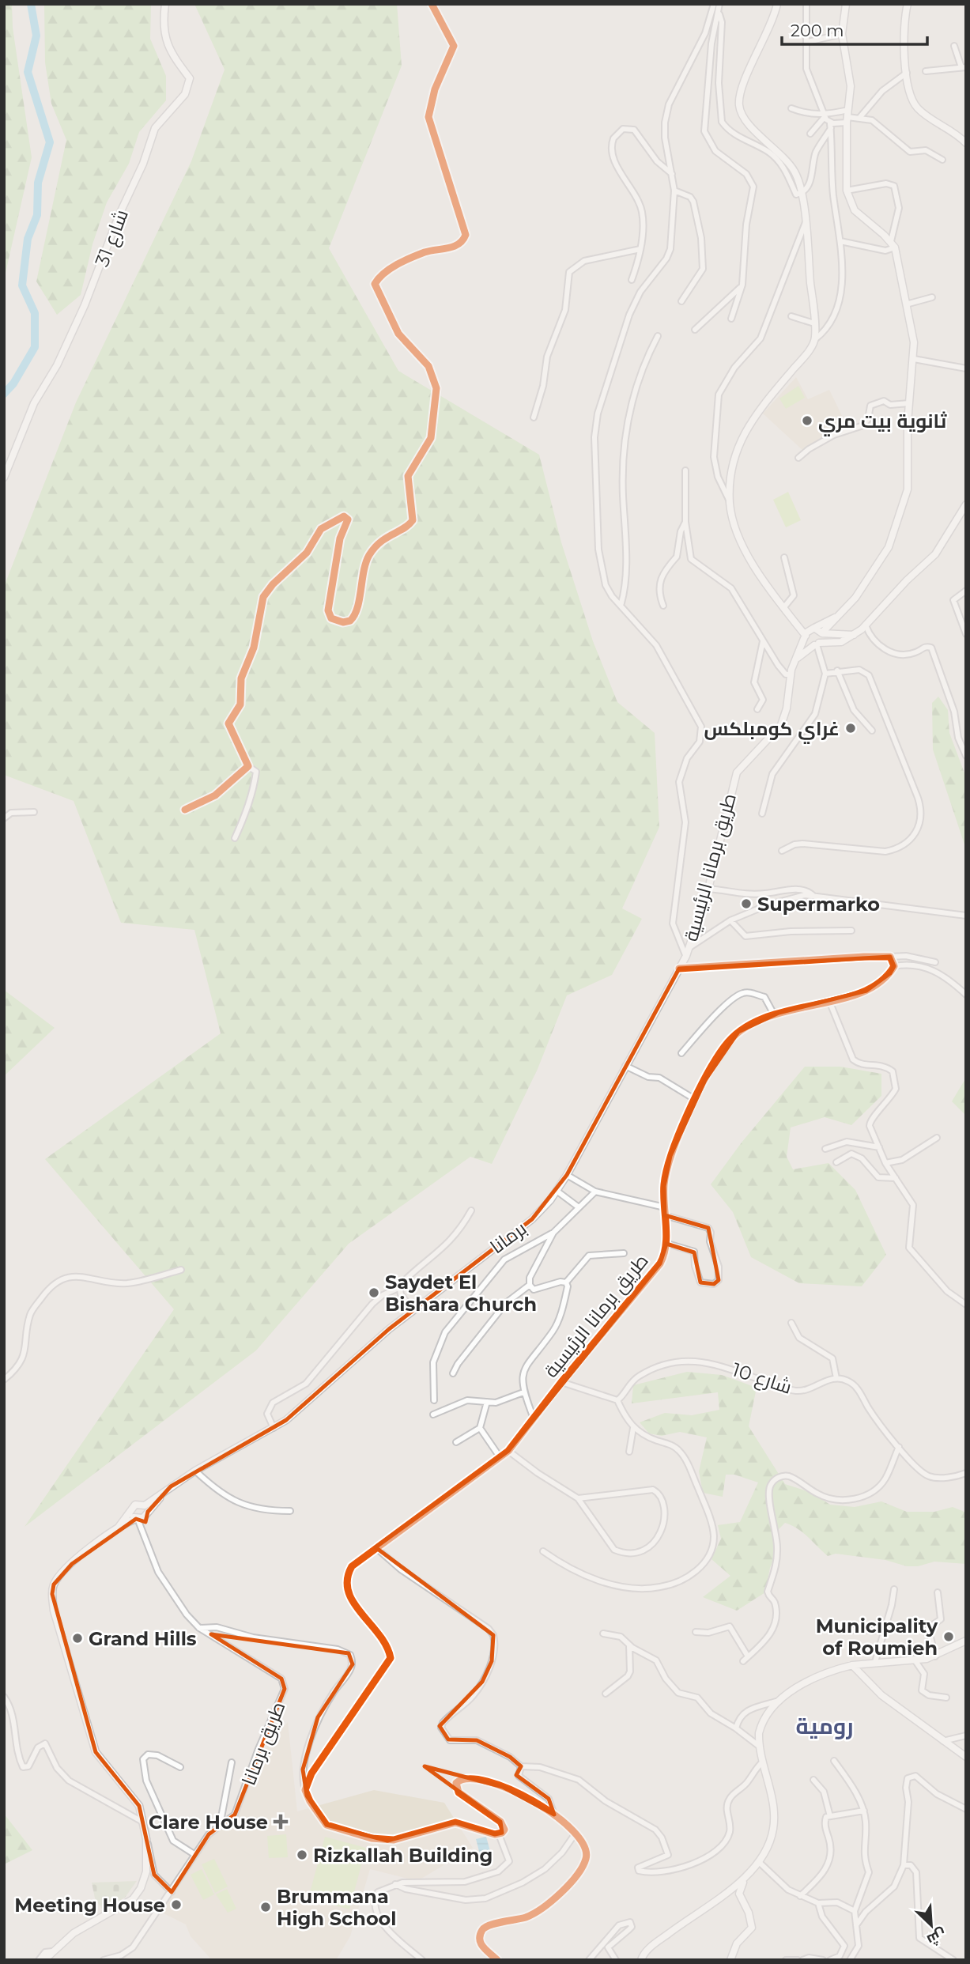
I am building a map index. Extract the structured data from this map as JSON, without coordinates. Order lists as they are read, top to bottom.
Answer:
{
  "streets": {
    "street": [
      "شارع 31",
      "طريق برمانا الرئيسية",
      "برمانا",
      "شارع 10",
      "طريق برمانا"
    ]
  },
  "crossings": [
    ["طريق برمانا الرئيسية", "برمانا"]
  ],
  "districts": ["رومية"],
  "places": {
    "other": [
      "ثانوية بيت مري",
      "غراي كومبلكس",
      "Supermarko",
      "Saydet El Bishara Church",
      "Municipality of Roumieh",
      "Grand Hills",
      "Rizkallah Building",
      "Meeting House",
      "Brummana High School"
    ],
    "health": ["Clare House"]
  },
  "scale_bar": "200 m",
  "north": "bottom right"
}
